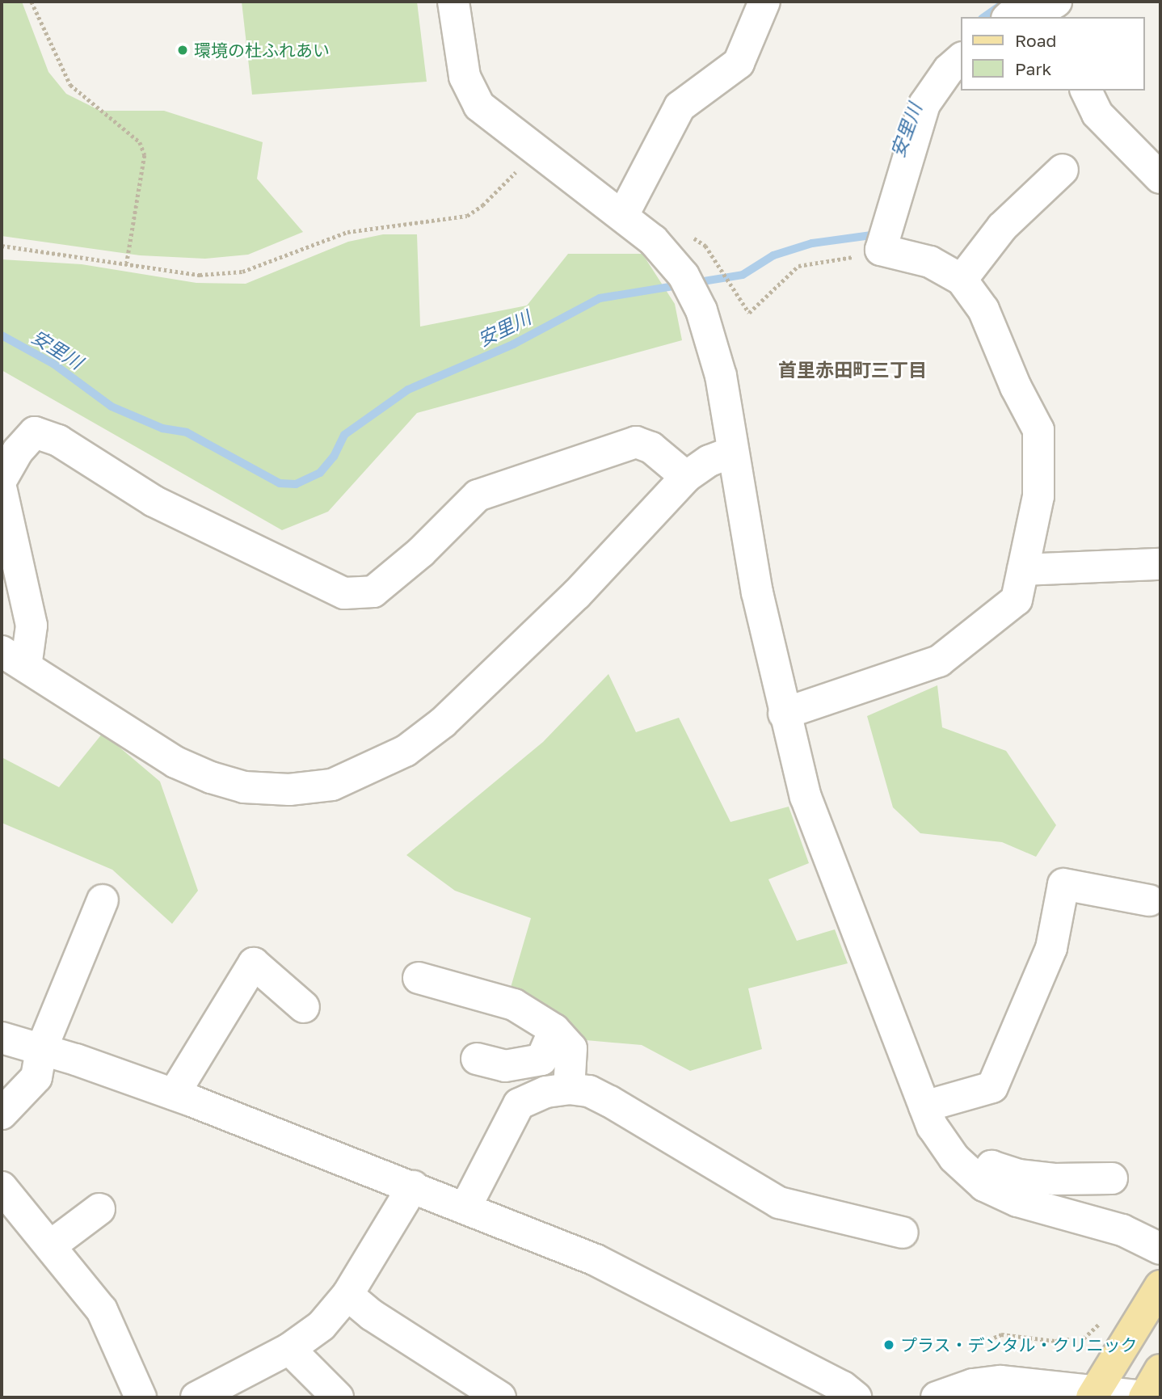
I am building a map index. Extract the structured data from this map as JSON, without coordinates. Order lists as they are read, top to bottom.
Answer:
{
  "districts": ["首里赤田町三丁目"],
  "water": ["安里川"],
  "places": ["環境の杜ふれあい", "プラス・デンタル・クリニック"],
  "legend": ["Road", "Park"]
}
